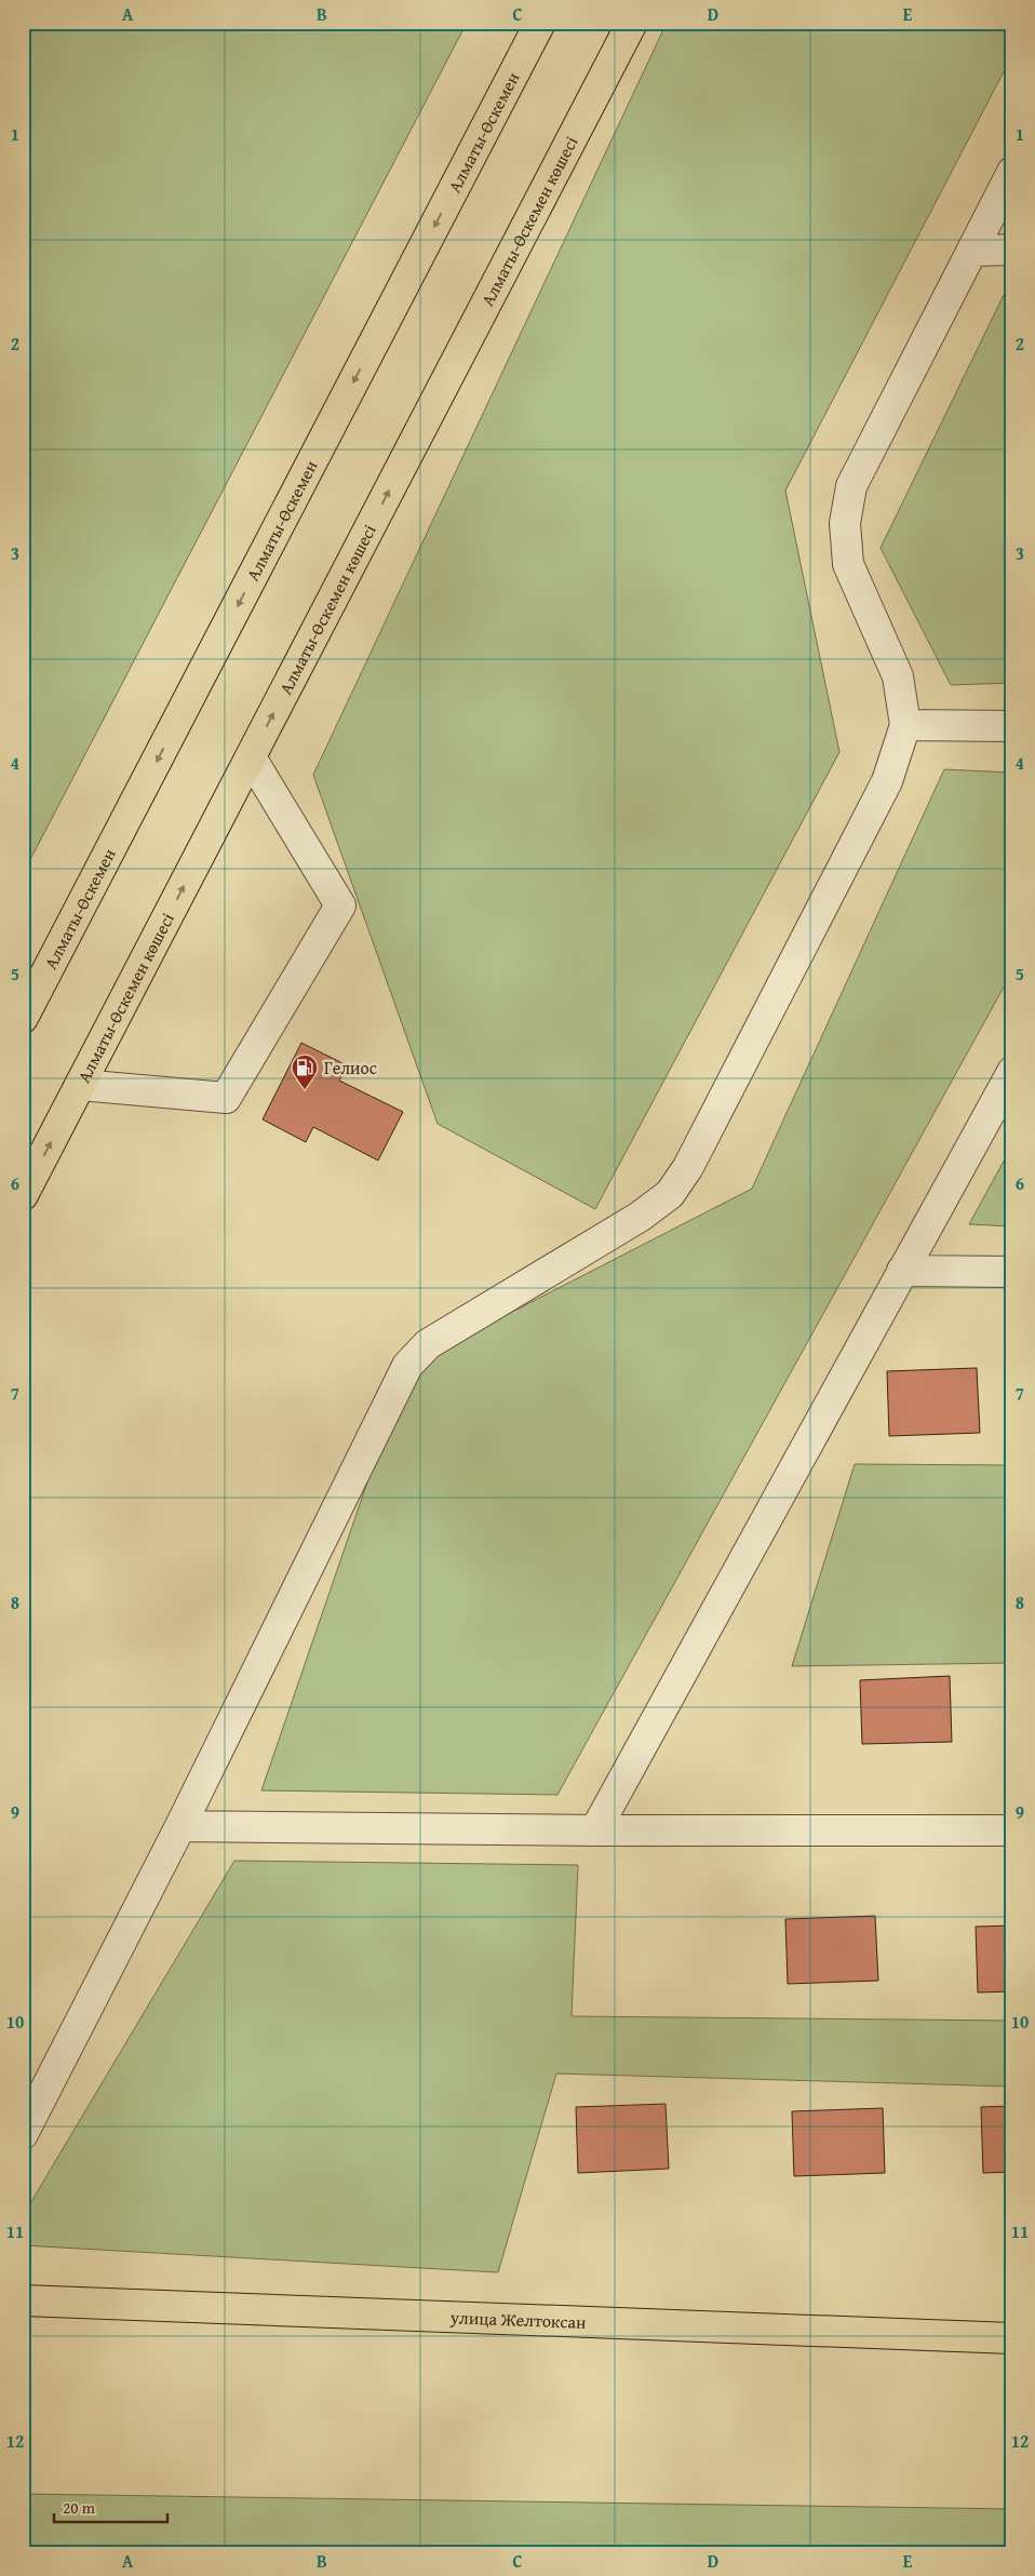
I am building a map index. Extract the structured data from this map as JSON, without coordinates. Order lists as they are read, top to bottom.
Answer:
{
  "streets": {
    "main road": ["Алматы-Өскемен", "Алматы-Өскемен көшесі", "улица Желтоксан"]
  },
  "one_way": ["Алматы-Өскемен", "Алматы-Өскемен көшесі"],
  "places": {
    "fuel station": ["Гелиос"]
  },
  "scale_bar": "20 m",
  "grid": {
    "columns": [
      "A",
      "B",
      "C",
      "D",
      "E"
    ],
    "rows": [
      "1",
      "2",
      "3",
      "4",
      "5",
      "6",
      "7",
      "8",
      "9",
      "10",
      "11",
      "12"
    ]
  }
}
